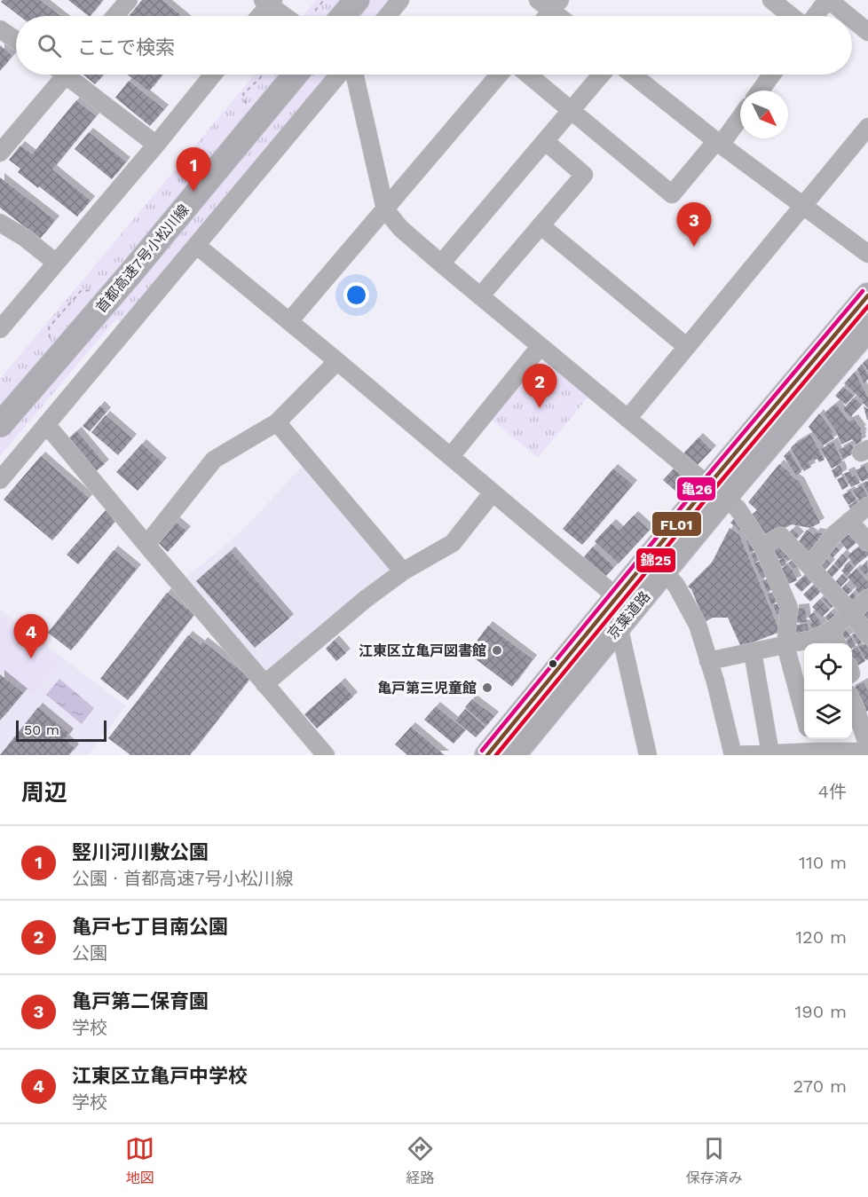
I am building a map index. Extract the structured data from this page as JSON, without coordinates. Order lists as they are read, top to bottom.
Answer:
{
  "streets": {
    "highway": ["首都高速7号小松川線", "京葉道路"]
  },
  "places": ["江東区立亀戸図書館", "亀戸第三児童館"],
  "lines": ["transit line 亀26", "transit line FL01", "transit line 錦25"],
  "scale_bar": "50 m",
  "north": "bottom right",
  "page": {
    "search": "ここで検索",
    "pins": [
      "1",
      "3",
      "2",
      "4"
    ],
    "scale": "50 m",
    "heading": ["周辺", "4件"],
    "list": [
      {
        "mark": "1",
        "name": "竪川河川敷公園",
        "note": "公園 · 首都高速7号小松川線",
        "value": "110 m"
      },
      {
        "mark": "2",
        "name": "亀戸七丁目南公園",
        "note": "公園",
        "value": "120 m"
      },
      {
        "mark": "3",
        "name": "亀戸第二保育園",
        "note": "学校",
        "value": "190 m"
      },
      {
        "mark": "4",
        "name": "江東区立亀戸中学校",
        "note": "学校",
        "value": "270 m"
      }
    ],
    "nav": ["地図", "経路", "保存済み"]
  }
}
